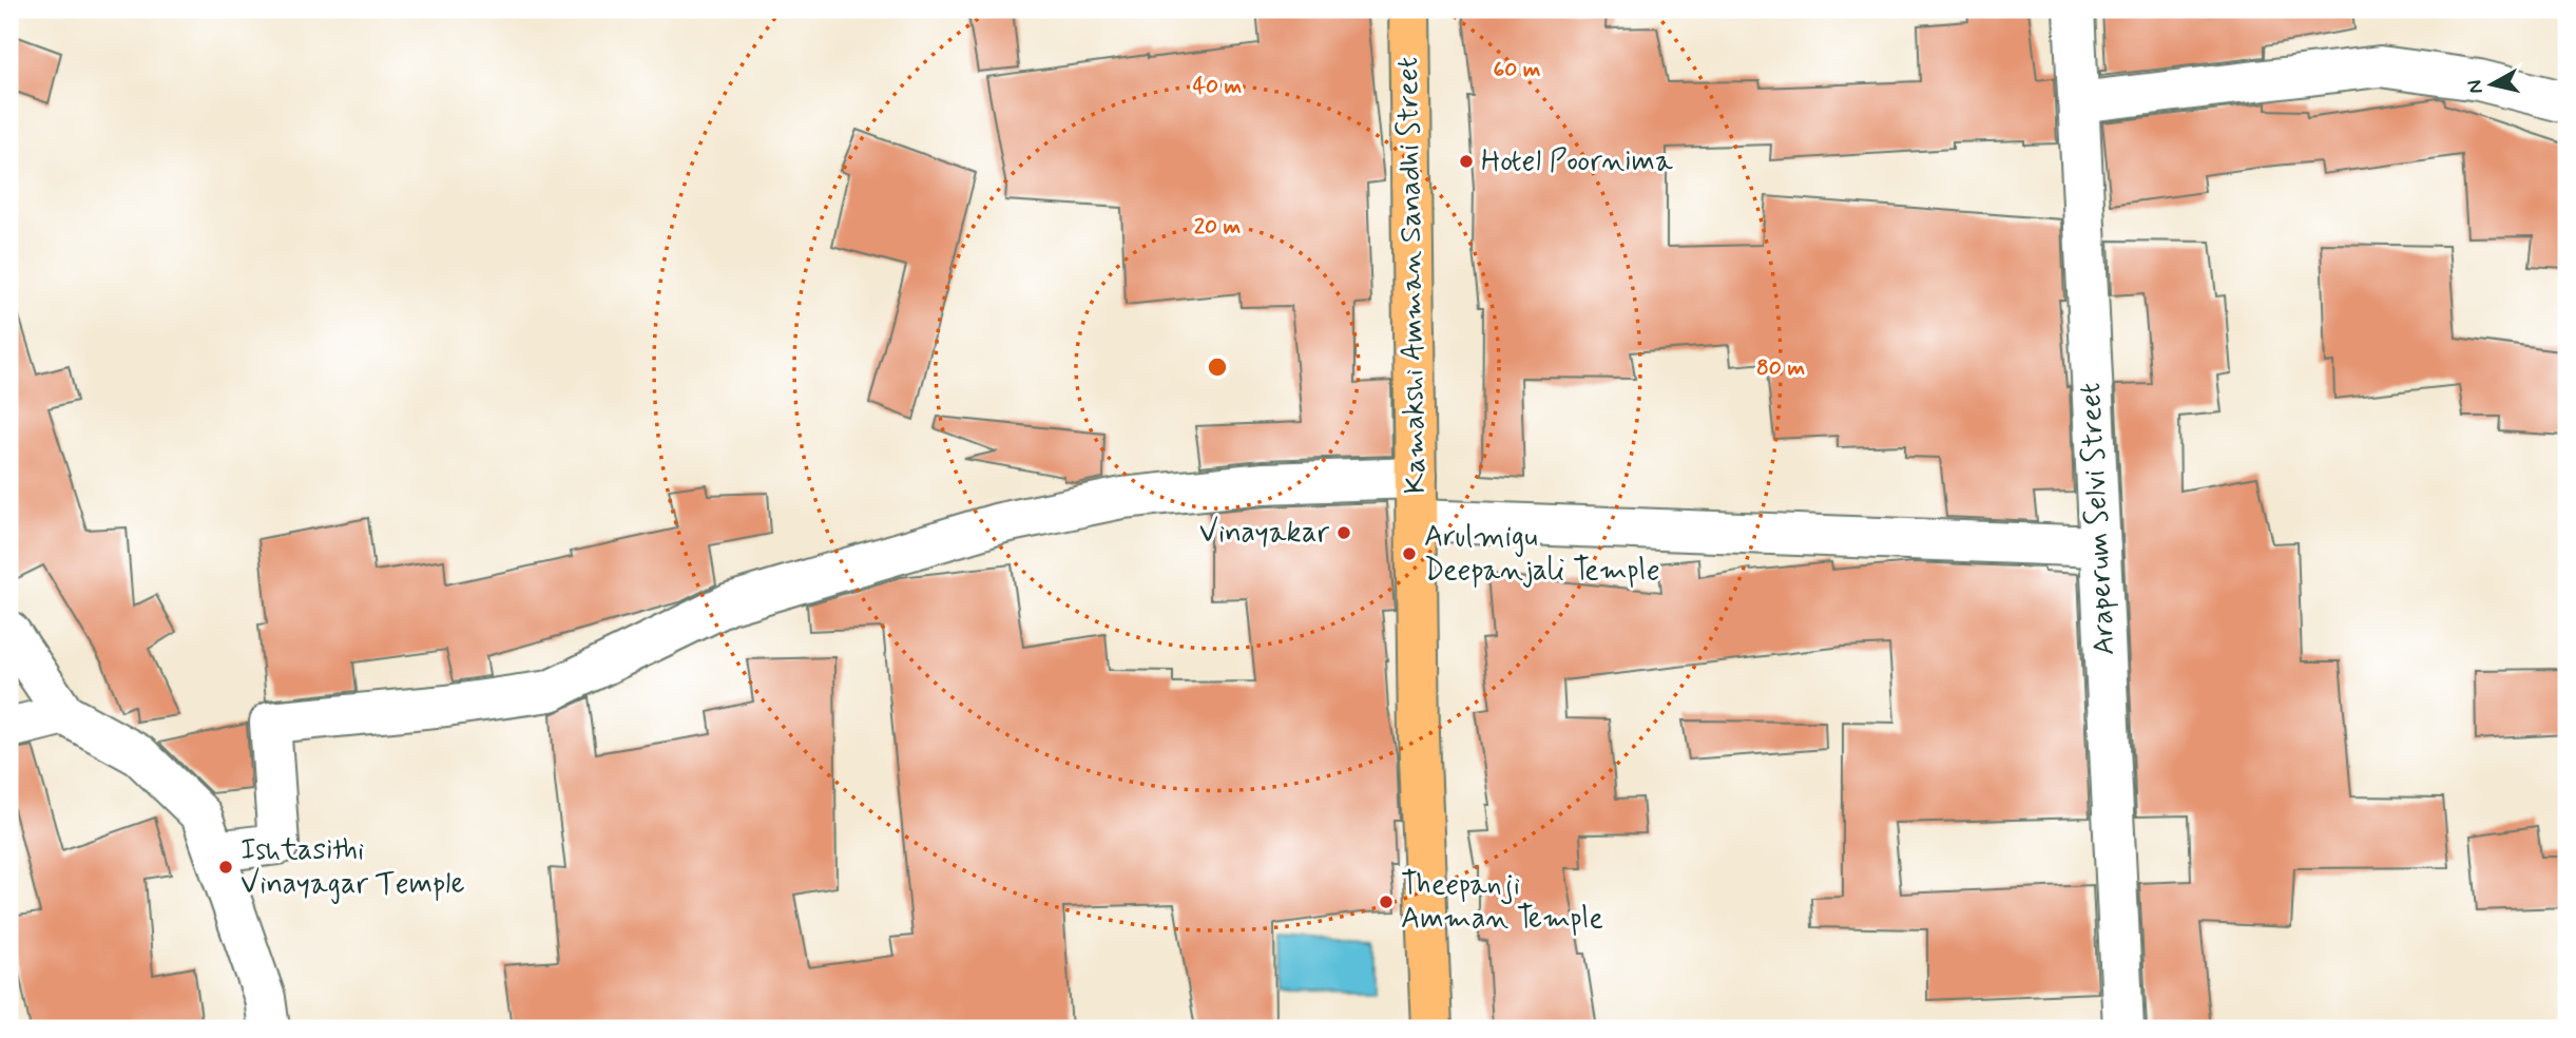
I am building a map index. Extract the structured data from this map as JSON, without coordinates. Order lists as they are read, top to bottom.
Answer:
{
  "streets": {
    "main road": ["Kamakshi Amman Sanadhi Street"],
    "street": ["Araperum Selvi Street"]
  },
  "places": [
    "Hotel Poornima",
    "Vinayakar",
    "Arulmigu Deepanjali Temple",
    "Ishtasithi Vinayagar Temple",
    "Theepanji Amman Temple"
  ],
  "north": "left",
  "rings": [
    "60 m",
    "40 m",
    "20 m",
    "80 m"
  ]
}
